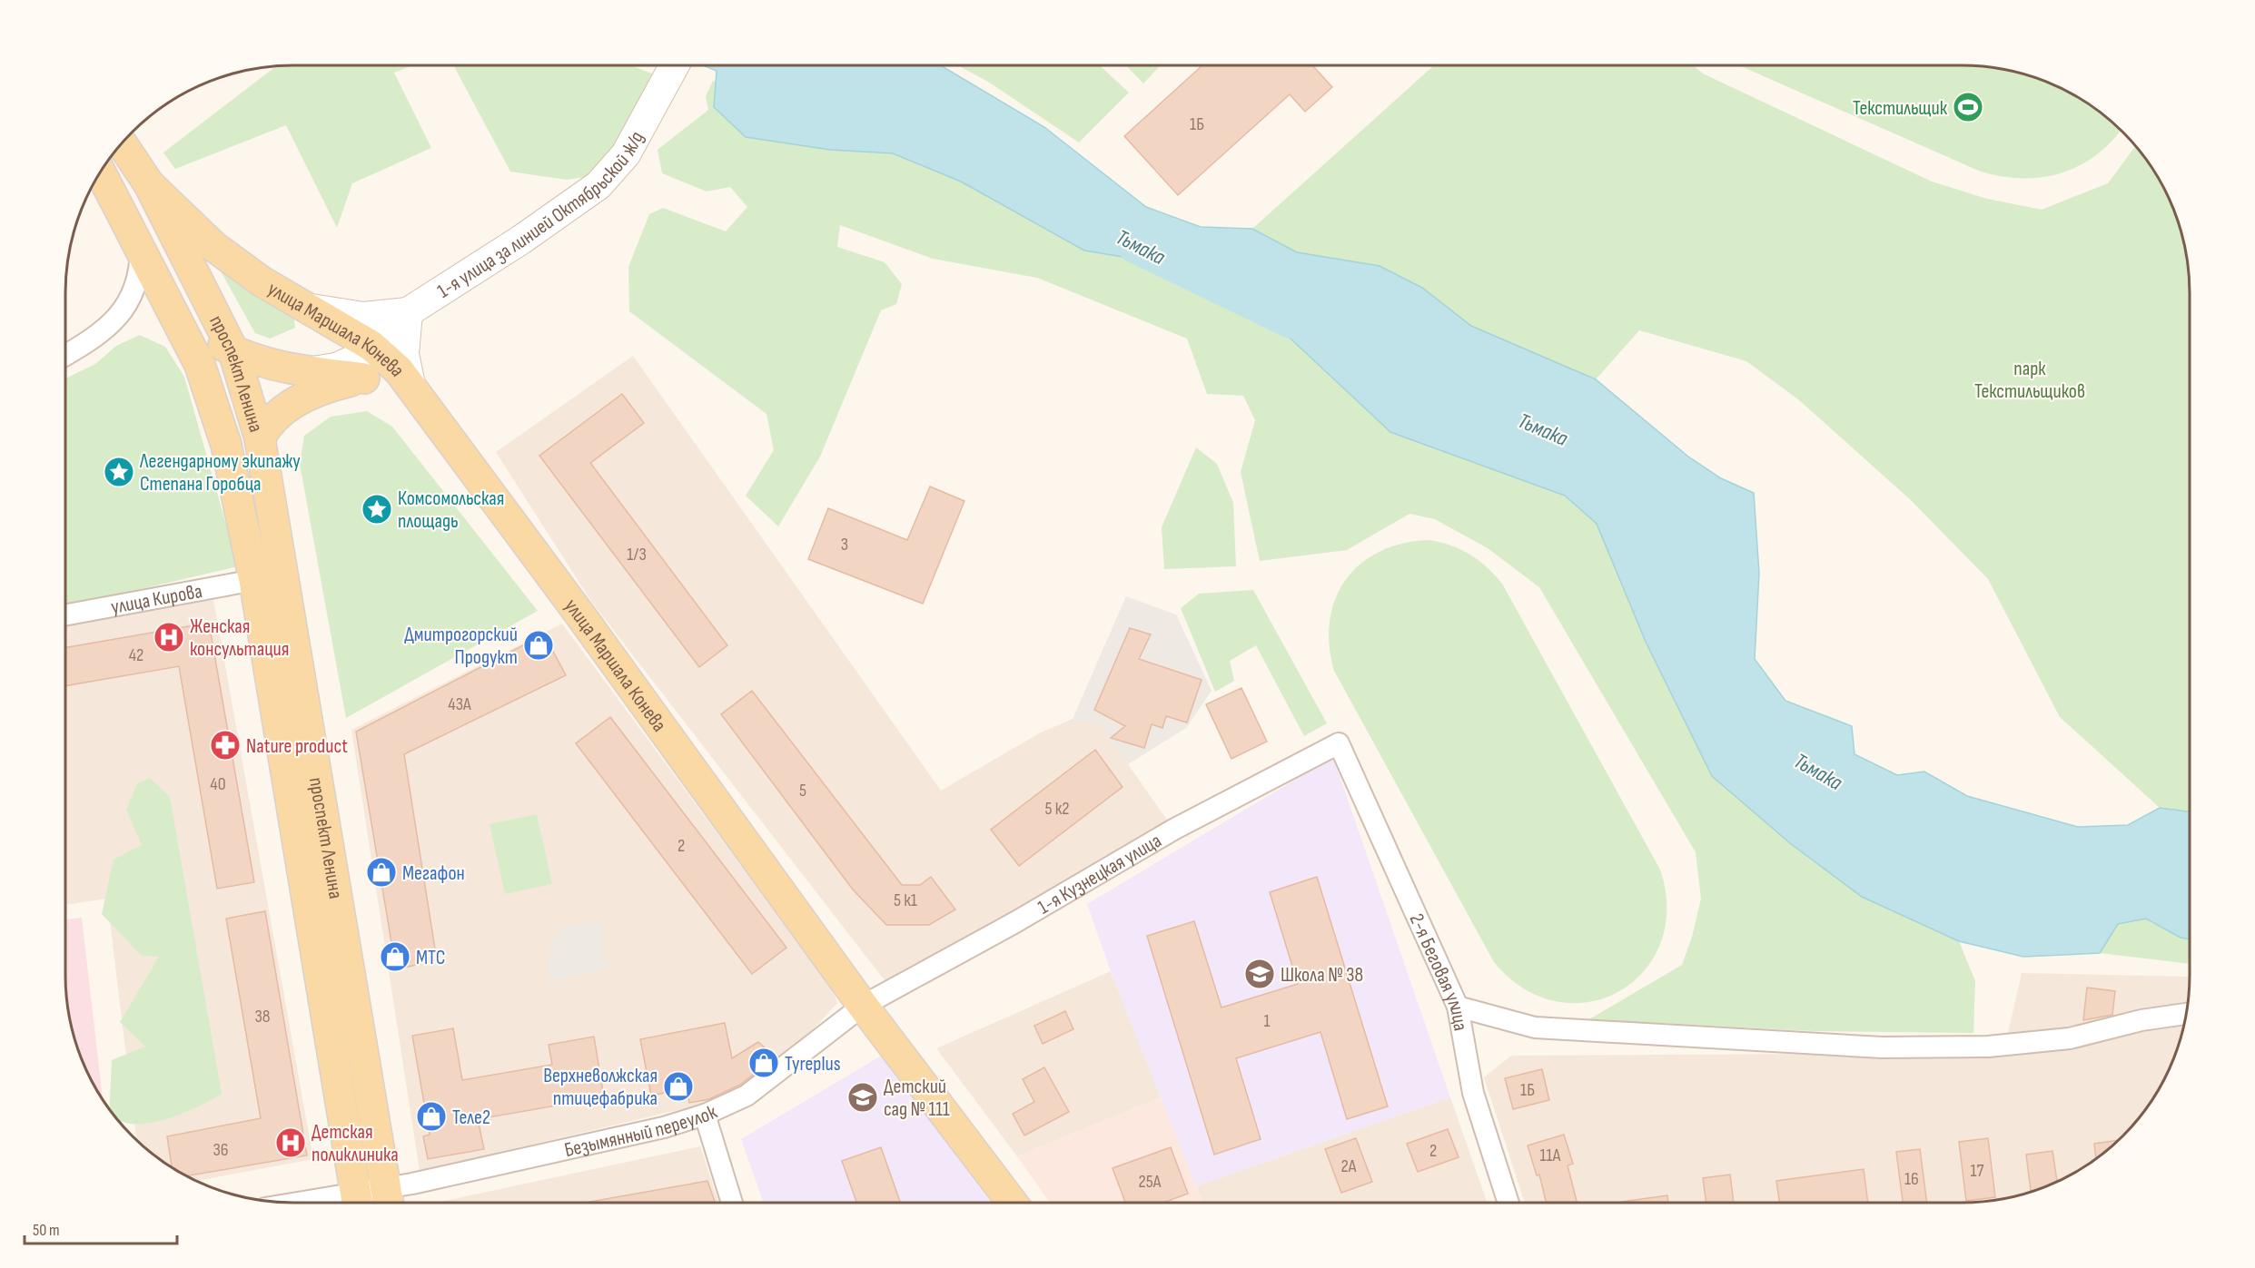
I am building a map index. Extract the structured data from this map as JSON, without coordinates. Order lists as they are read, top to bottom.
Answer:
{
  "streets": {
    "main road": ["1-я улица за линией Октябрьской ж/д", "улица Маршала Конева", "проспект Ленина"],
    "street": [
      "улица Кирова",
      "1-я Кузнецкая улица",
      "2-я Беговая улица",
      "Безымянный переулок"
    ]
  },
  "crossings": [
    ["1-я улица за линией Октябрьской ж/д", "улица Маршала Конева"],
    ["улица Маршала Конева", "проспект Ленина"],
    ["улица Маршала Конева", "1-я Кузнецкая улица"],
    ["улица Маршала Конева", "Безымянный переулок"],
    ["проспект Ленина", "улица Кирова"],
    ["проспект Ленина", "Безымянный переулок"],
    ["1-я Кузнецкая улица", "2-я Беговая улица"],
    ["1-я Кузнецкая улица", "Безымянный переулок"]
  ],
  "water": ["Тьмака"],
  "parks": ["парк Текстильщиков"],
  "places": {
    "sports": ["Текстильщик"],
    "place": ["Легендарному экипажу Степана Горобца", "Комсомольская площадь"],
    "hospital": ["Женская консультация", "Детская поликлиника"],
    "shop": [
      "Дмитрогорский Продукт",
      "Мегафон",
      "МТС",
      "Tyreplus",
      "Верхневолжская птицефабрика",
      "Теле2"
    ],
    "pharmacy": ["Nature product"],
    "school or university": ["Школа № 38", "Детский сад № 111"]
  },
  "house_numbers": [
    "1Б",
    "3",
    "1/3",
    "42",
    "43А",
    "40",
    "5",
    "5 к2",
    "2",
    "5 к1",
    "38",
    "1",
    "1Б",
    "36",
    "2",
    "11А",
    "2А",
    "17",
    "16",
    "25А"
  ],
  "scale_bar": "50 m"
}
